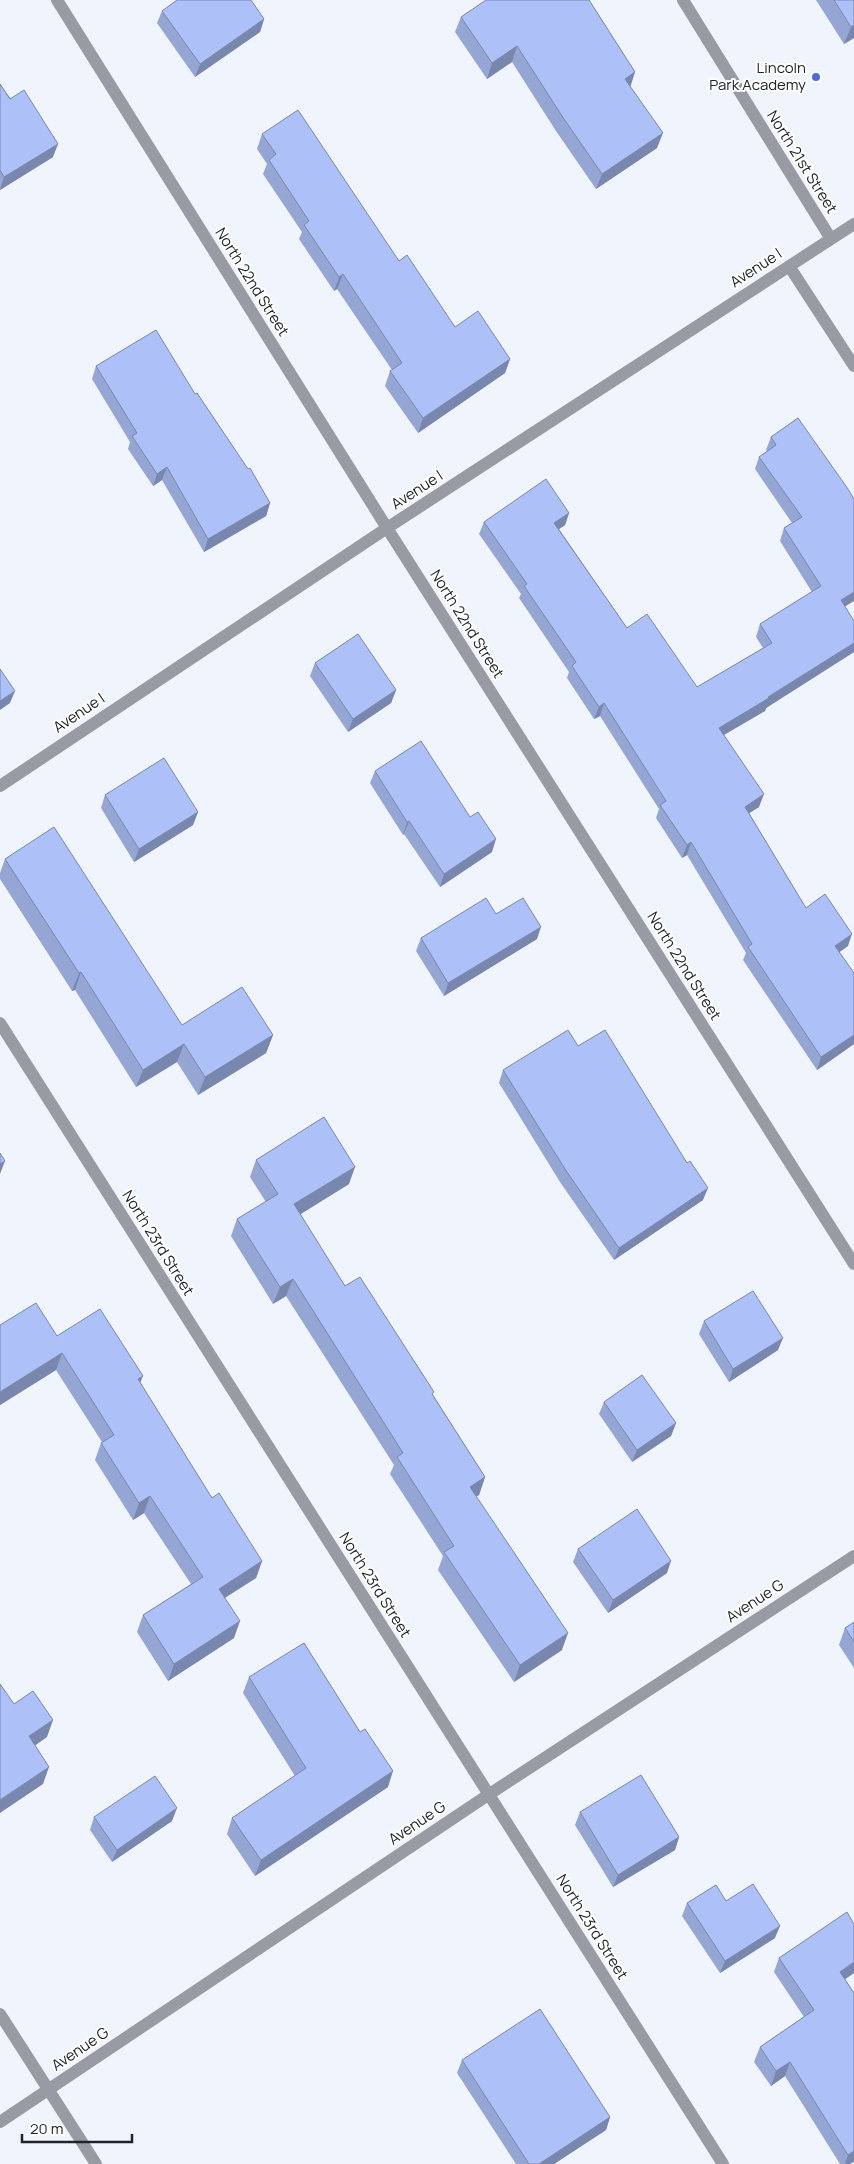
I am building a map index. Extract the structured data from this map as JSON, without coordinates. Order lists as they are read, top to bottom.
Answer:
{
  "streets": {
    "street": [
      "North 21st Street",
      "Avenue I",
      "North 22nd Street",
      "North 23rd Street",
      "Avenue G"
    ]
  },
  "crossings": [
    ["North 21st Street", "Avenue I"],
    ["Avenue I", "North 22nd Street"],
    ["North 23rd Street", "Avenue G"]
  ],
  "places": ["Lincoln Park Academy"],
  "scale_bar": "20 m"
}
